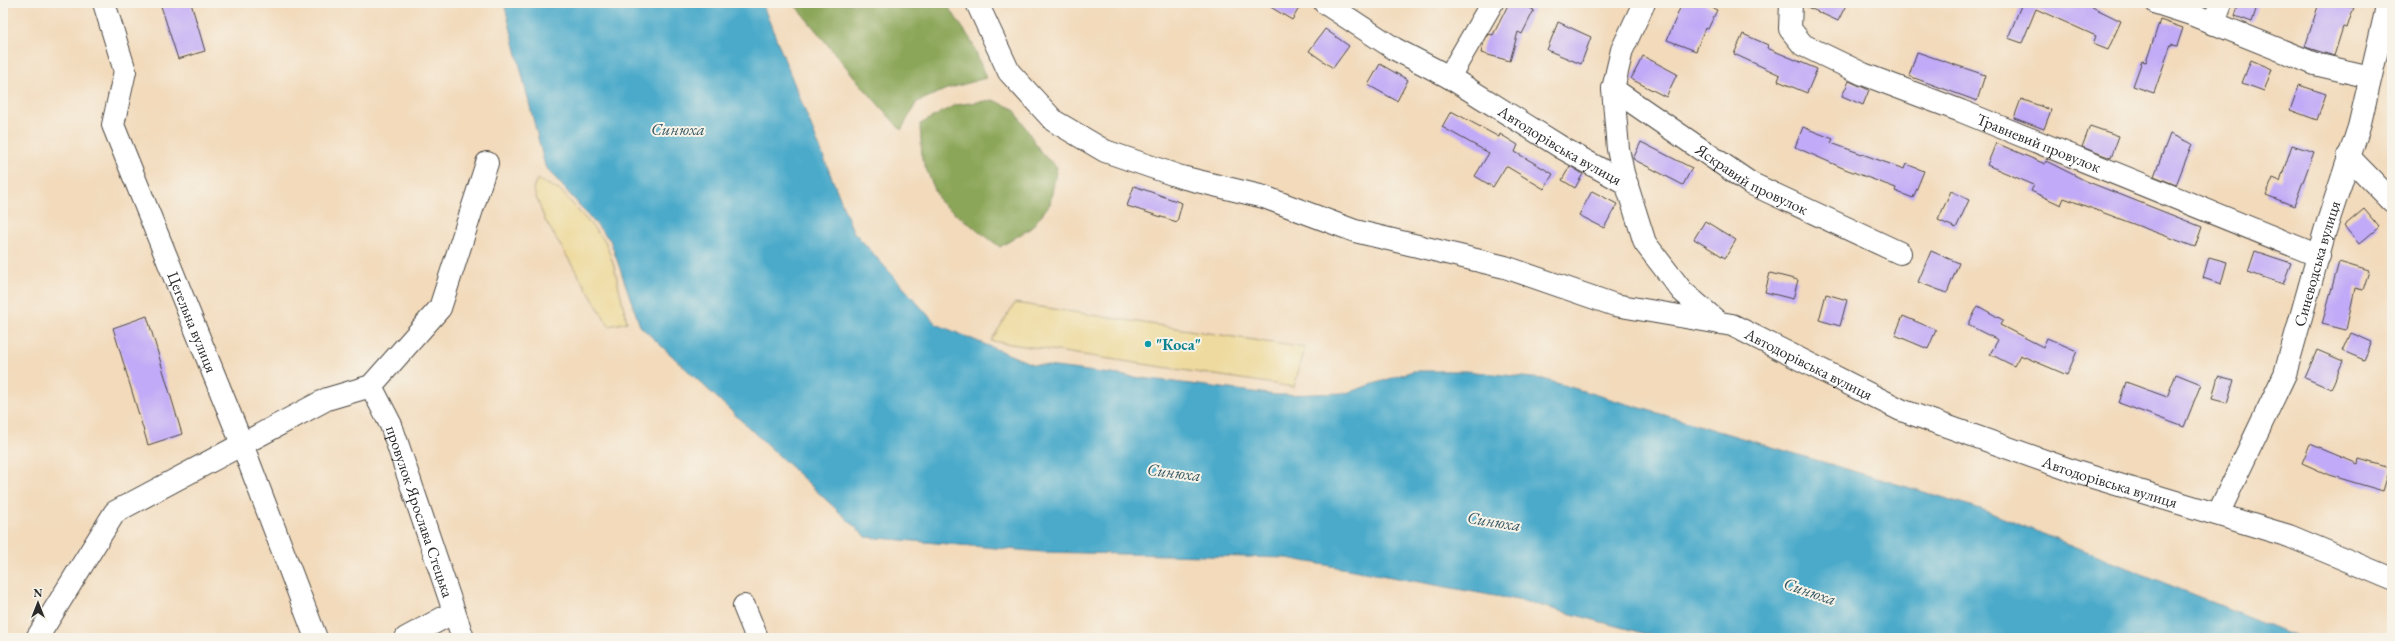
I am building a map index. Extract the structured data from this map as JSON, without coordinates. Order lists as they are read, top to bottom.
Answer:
{
  "streets": {
    "street": [
      "Травневий провулок",
      "Автодорівська вулиця",
      "Яскравий провулок",
      "Синеводська вулиця",
      "Цегельна вулиця",
      "провулок Ярослава Стецька"
    ]
  },
  "crossings": [
    ["Травневий провулок", "Синеводська вулиця"],
    ["Автодорівська вулиця", "Синеводська вулиця"]
  ],
  "water": ["Синюха"],
  "places": ["\"Коса\""],
  "north": "top"
}
